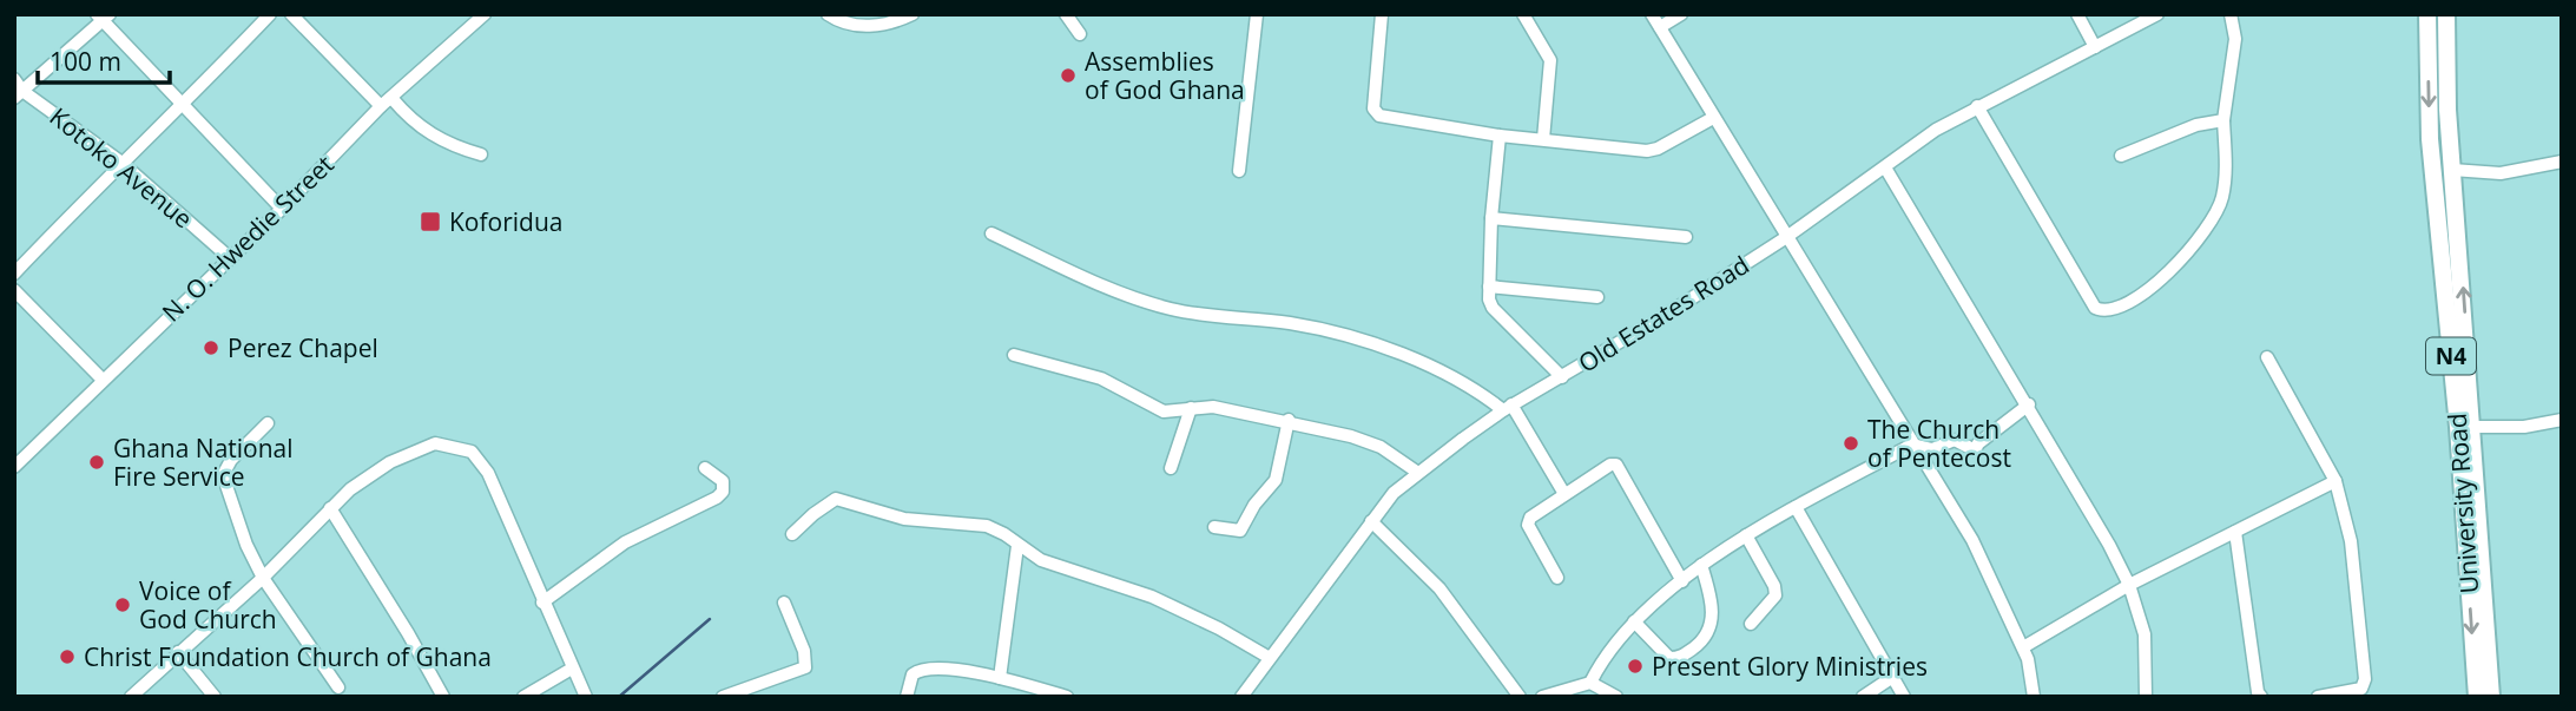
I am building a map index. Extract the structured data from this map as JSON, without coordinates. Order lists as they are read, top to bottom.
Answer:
{
  "streets": {
    "highway": ["N4", "University Road"],
    "street": ["Kotoko Avenue", "N. O. Hwedie Street", "Old Estates Road"]
  },
  "crossings": [
    ["Kotoko Avenue", "N. O. Hwedie Street"]
  ],
  "places": {
    "other": [
      "Assemblies of God Ghana",
      "Perez Chapel",
      "The Church of Pentecost",
      "Ghana National Fire Service",
      "Voice of God Church",
      "Christ Foundation Church of Ghana",
      "Present Glory Ministries"
    ],
    "transit": ["Koforidua"]
  },
  "scale_bar": "100 m"
}
